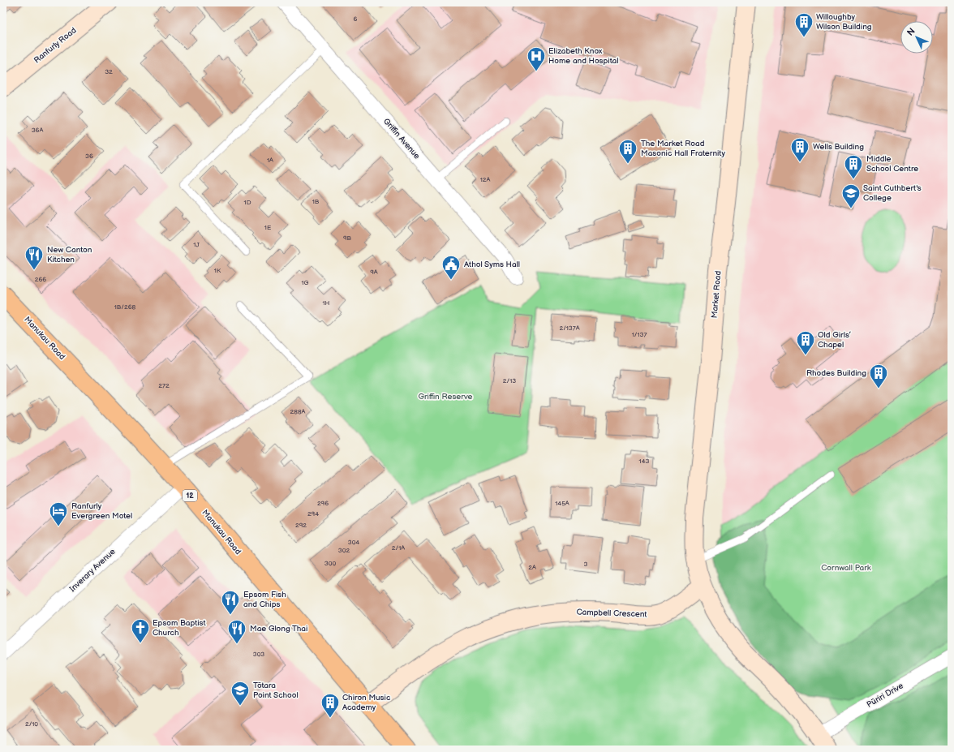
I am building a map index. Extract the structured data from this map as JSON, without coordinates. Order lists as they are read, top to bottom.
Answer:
{
  "streets": {
    "main road": [
      "Ranfurly Road",
      "Market Road",
      "Manukau Road",
      "12",
      "Campbell Crescent"
    ],
    "street": ["Griffin Avenue", "Inverary Avenue", "Pūriri Drive"]
  },
  "crossings": [
    ["Market Road", "Campbell Crescent"],
    ["Manukau Road", "Inverary Avenue"],
    ["Manukau Road", "Campbell Crescent"]
  ],
  "parks": ["Griffin Reserve", "Cornwall Park"],
  "places": {
    "building": [
      "Willoughby Wilson Building",
      "Wells Building",
      "The Market Road Masonic Hall Fraternity",
      "Middle School Centre",
      "Old Girls’ Chapel",
      "Rhodes Building",
      "Chiron Music Academy"
    ],
    "hospital": ["Elizabeth Knox Home and Hospital"],
    "school or university": ["Saint Cuthbert's College", "Tōtara Point School"],
    "restaurant": ["New Canton Kitchen", "Epsom Fish and Chips", "Mae Glong Thai"],
    "public building": ["Athol Syms Hall"],
    "hotel": ["Ranfurly Evergreen Motel"],
    "church": ["Epsom Baptist Church"]
  },
  "house_numbers": [
    "6",
    "32",
    "36A",
    "36",
    "1A",
    "12A",
    "1B",
    "1D",
    "1E",
    "9B",
    "1J",
    "1K",
    "9A",
    "266",
    "1G",
    "1H",
    "1B/268",
    "2/137A",
    "1/137",
    "2/13",
    "272",
    "288A",
    "143",
    "296",
    "145A",
    "294",
    "292",
    "304",
    "2/1A",
    "302",
    "300",
    "3",
    "2A",
    "303",
    "2/10"
  ],
  "north": "top left"
}
